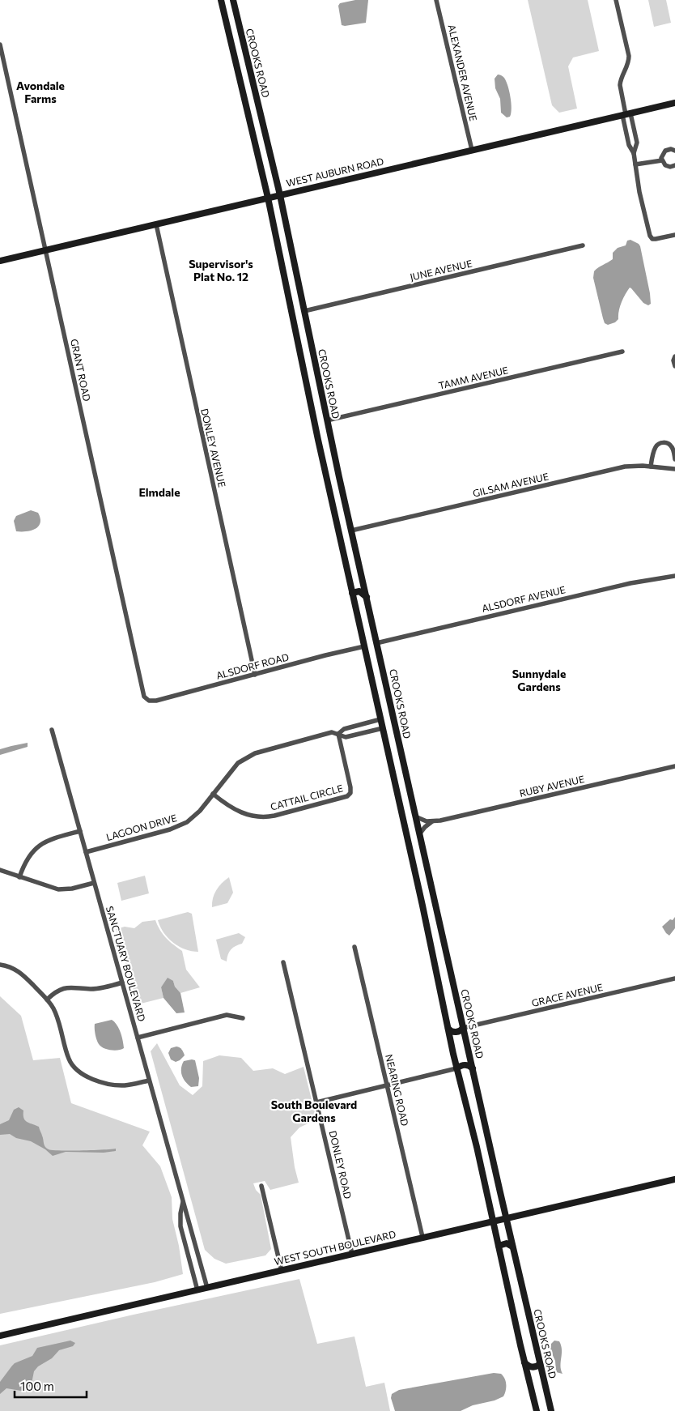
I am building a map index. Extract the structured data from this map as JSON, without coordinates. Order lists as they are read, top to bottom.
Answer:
{
  "streets": {
    "main road": ["CROOKS ROAD", "WEST AUBURN ROAD", "WEST SOUTH BOULEVARD"],
    "street": [
      "ALEXANDER AVENUE",
      "JUNE AVENUE",
      "GRANT ROAD",
      "TAMM AVENUE",
      "DONLEY AVENUE",
      "GILSAM AVENUE",
      "ALSDORF AVENUE",
      "ALSDORF ROAD",
      "RUBY AVENUE",
      "CATTAIL CIRCLE",
      "LAGOON DRIVE",
      "SANCTUARY BOULEVARD",
      "GRACE AVENUE",
      "NEARING ROAD",
      "DONLEY ROAD"
    ]
  },
  "crossings": [
    ["CROOKS ROAD", "WEST AUBURN ROAD"],
    ["CROOKS ROAD", "JUNE AVENUE"],
    ["CROOKS ROAD", "TAMM AVENUE"],
    ["CROOKS ROAD", "GILSAM AVENUE"],
    ["CROOKS ROAD", "ALSDORF AVENUE"],
    ["CROOKS ROAD", "ALSDORF ROAD"],
    ["CROOKS ROAD", "RUBY AVENUE"],
    ["CROOKS ROAD", "LAGOON DRIVE"],
    ["CROOKS ROAD", "GRACE AVENUE"],
    ["CROOKS ROAD", "WEST SOUTH BOULEVARD"],
    ["ALEXANDER AVENUE", "WEST AUBURN ROAD"],
    ["WEST AUBURN ROAD", "GRANT ROAD"],
    ["WEST AUBURN ROAD", "DONLEY AVENUE"],
    ["GRANT ROAD", "ALSDORF ROAD"],
    ["DONLEY AVENUE", "ALSDORF ROAD"],
    ["CATTAIL CIRCLE", "LAGOON DRIVE"],
    ["LAGOON DRIVE", "SANCTUARY BOULEVARD"],
    ["SANCTUARY BOULEVARD", "WEST SOUTH BOULEVARD"],
    ["NEARING ROAD", "WEST SOUTH BOULEVARD"],
    ["DONLEY ROAD", "WEST SOUTH BOULEVARD"]
  ],
  "districts": [
    "Avondale Farms",
    "Supervisor's Plat No. 12",
    "Elmdale",
    "Sunnydale Gardens",
    "South Boulevard Gardens"
  ],
  "scale_bar": "100 m"
}
